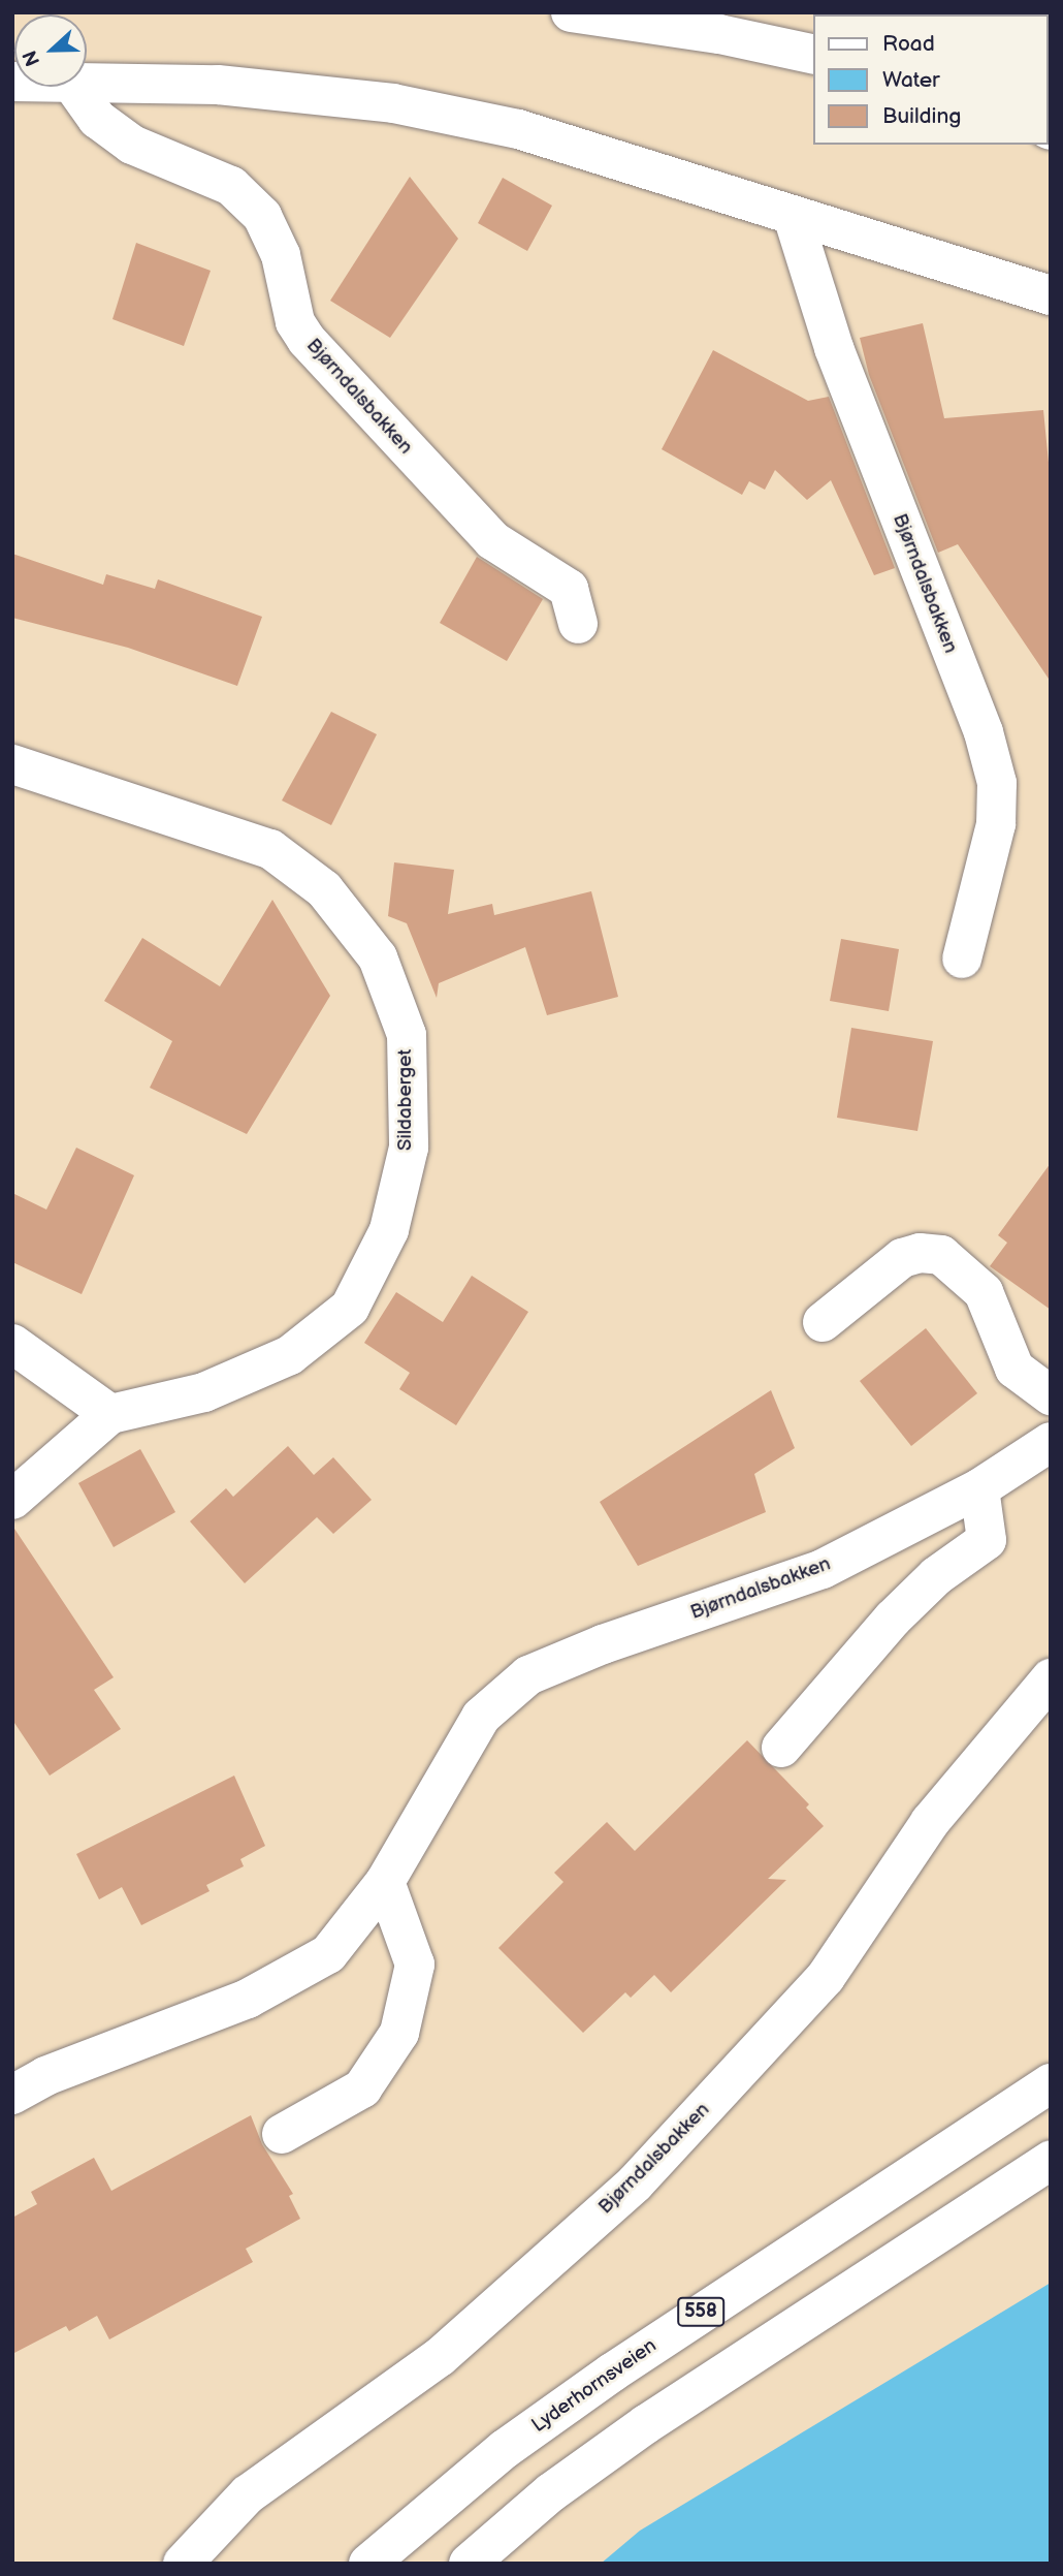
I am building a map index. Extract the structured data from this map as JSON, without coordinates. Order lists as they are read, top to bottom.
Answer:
{
  "streets": {
    "street": [
      "Bjørndalsbakken",
      "Sildaberget",
      "558",
      "Lyderhornsveien"
    ]
  },
  "legend": ["Road", "Water", "Building"],
  "north": "left"
}
